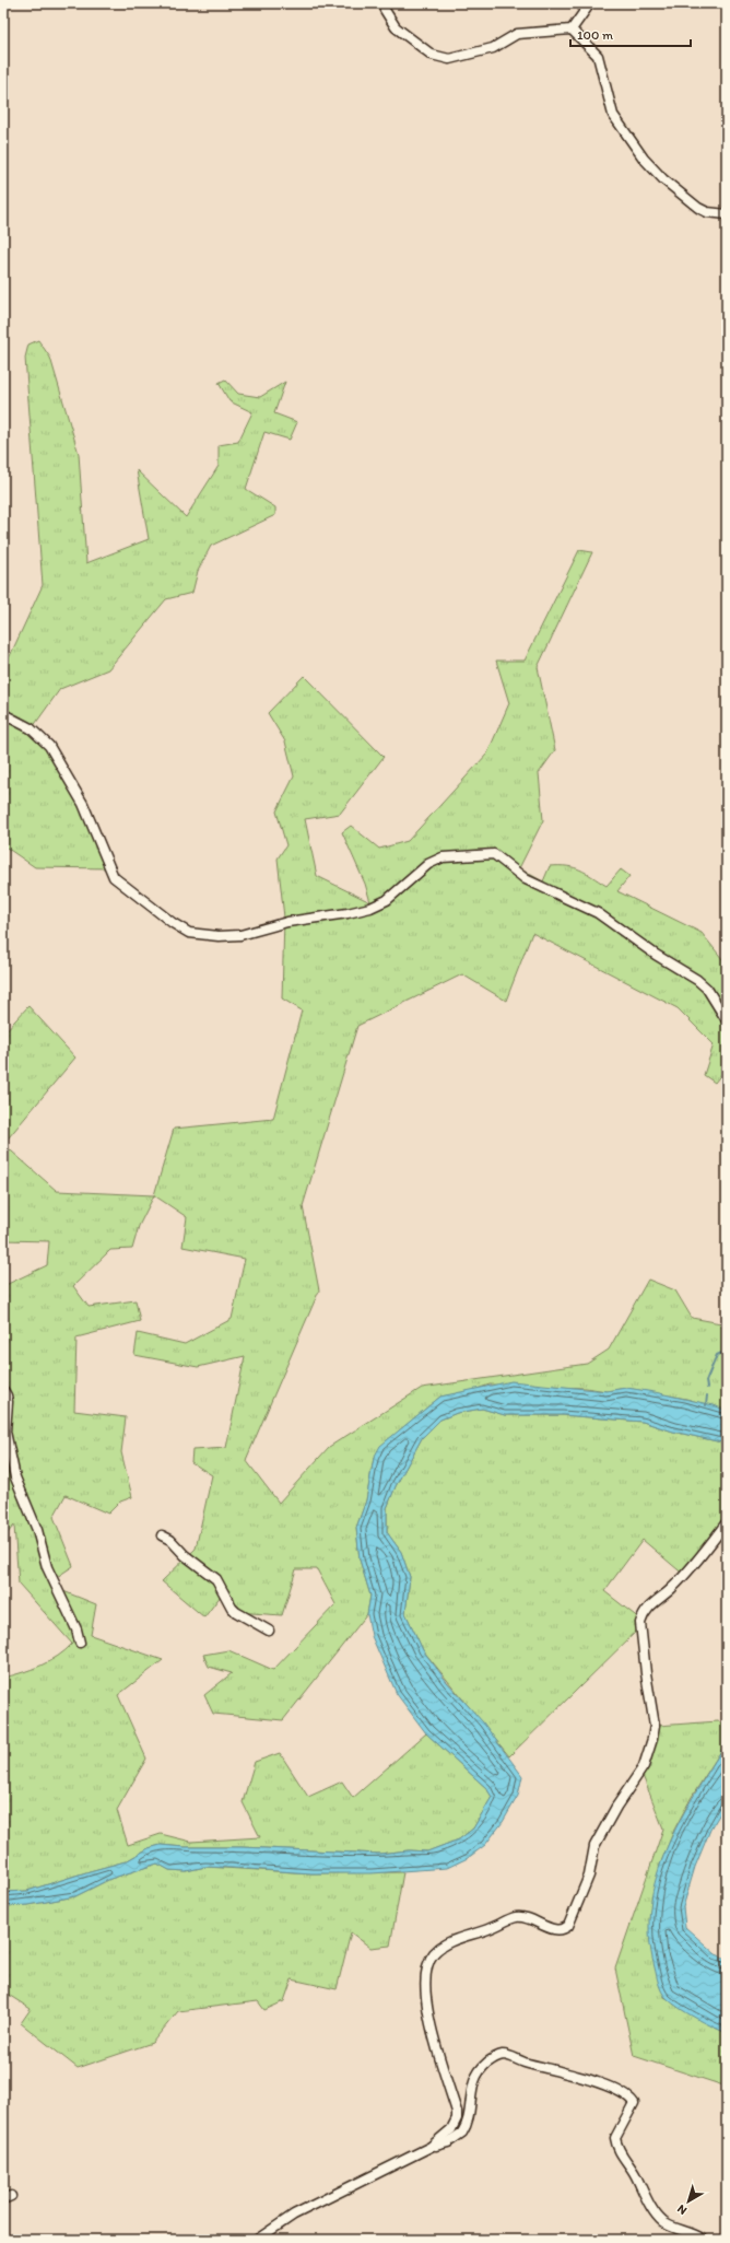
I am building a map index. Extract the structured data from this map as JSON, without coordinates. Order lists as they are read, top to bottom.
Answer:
{
  "scale_bar": "100 m",
  "north": "bottom left"
}
